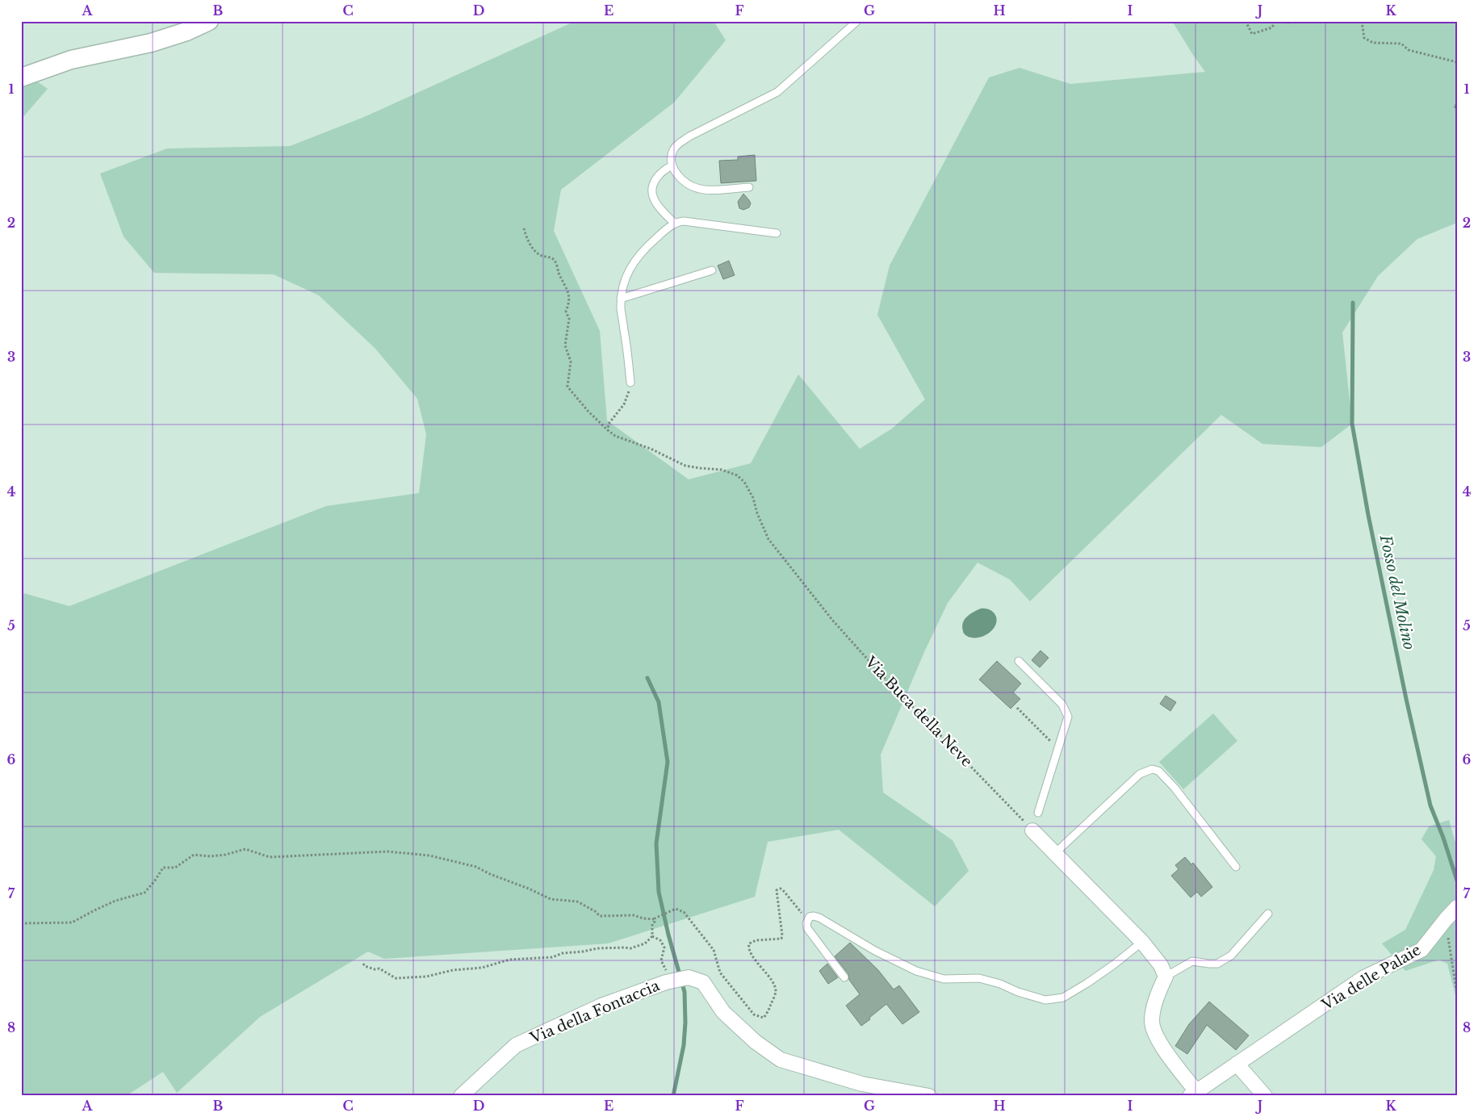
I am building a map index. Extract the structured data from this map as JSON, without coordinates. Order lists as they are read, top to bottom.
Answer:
{
  "streets": {
    "street": ["Via delle Palaie", "Via della Fontaccia"],
    "path": ["Via Buca della Neve"]
  },
  "water": ["Fosso del Molino"],
  "grid": {
    "columns": [
      "A",
      "B",
      "C",
      "D",
      "E",
      "F",
      "G",
      "H",
      "I",
      "J",
      "K"
    ],
    "rows": [
      "1",
      "2",
      "3",
      "4",
      "5",
      "6",
      "7",
      "8"
    ]
  }
}
